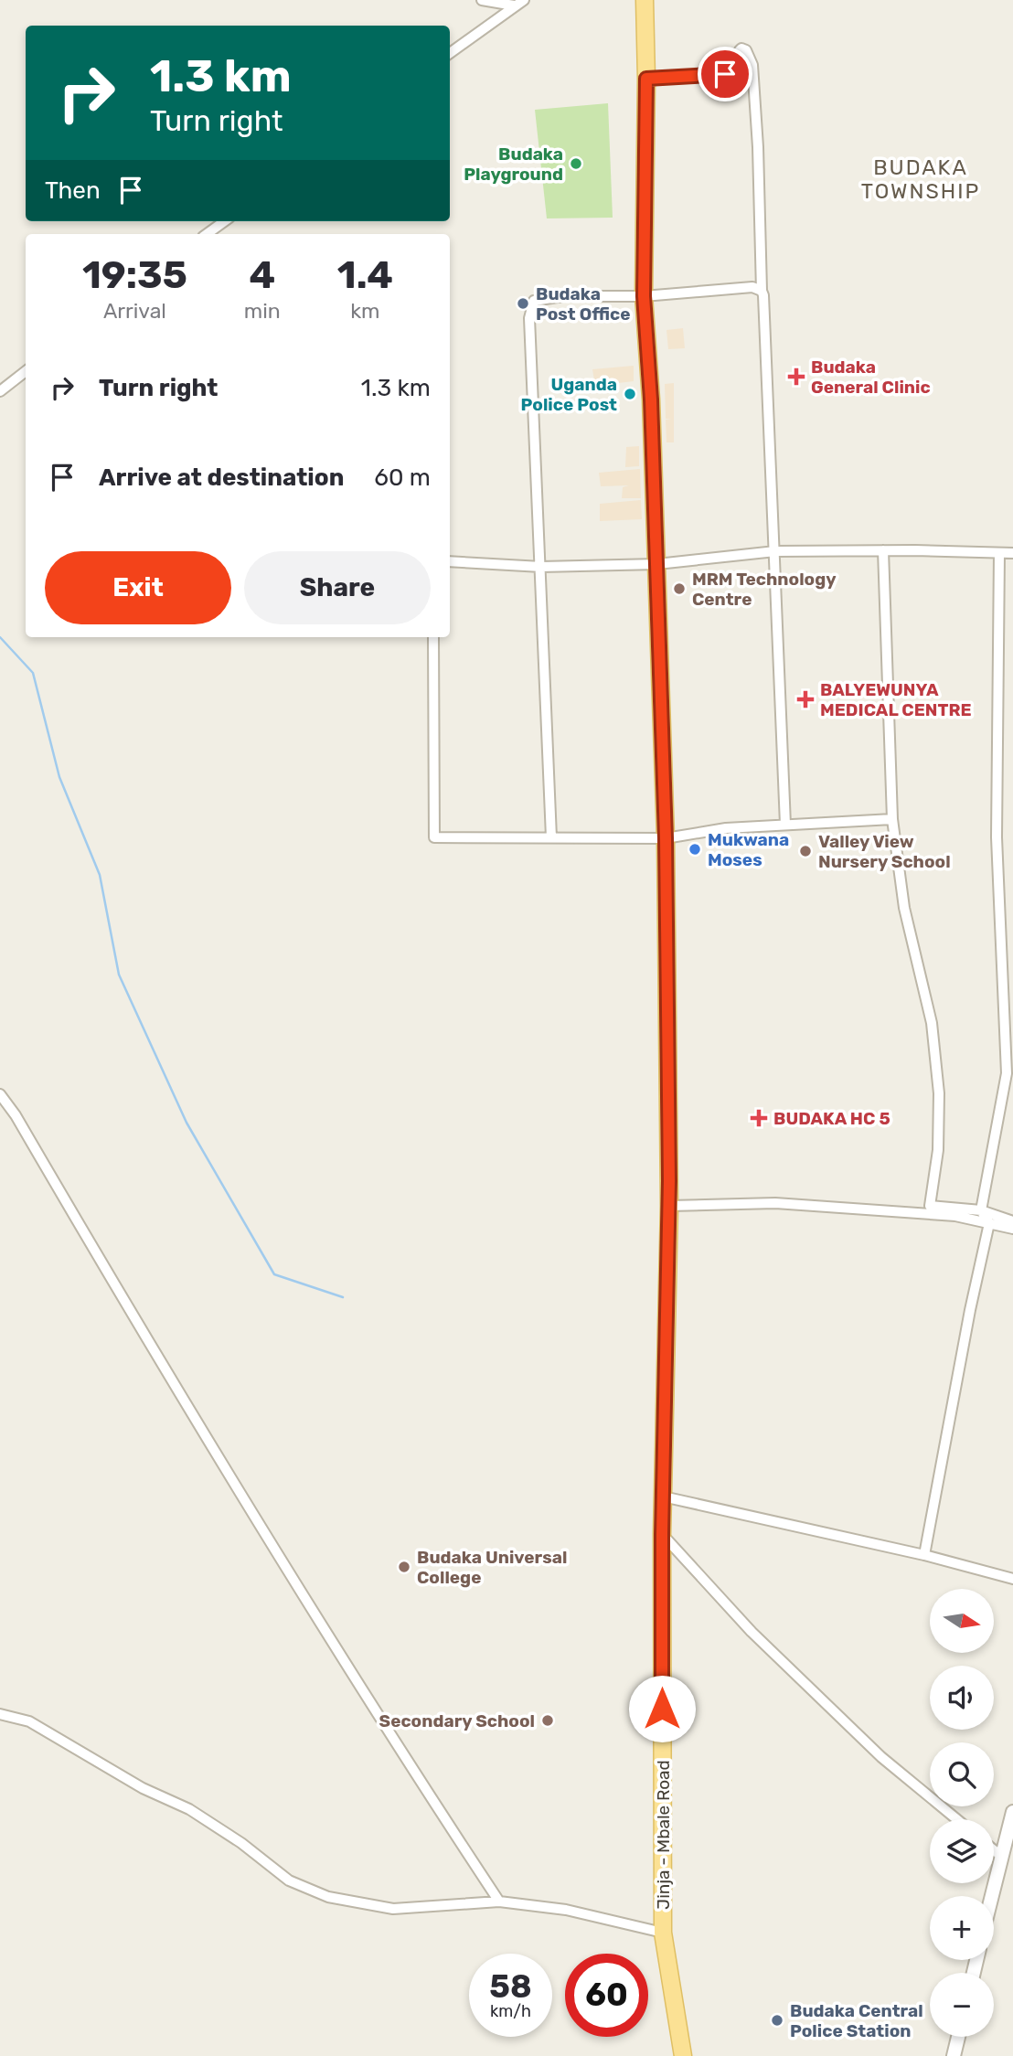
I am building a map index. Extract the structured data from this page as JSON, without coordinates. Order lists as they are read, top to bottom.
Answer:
{
  "streets": {
    "main road": ["Jinja - Mbale Road"]
  },
  "districts": ["BUDAKA TOWNSHIP"],
  "places": {
    "other": [
      "Budaka Playground",
      "Budaka Post Office",
      "Uganda Police Post",
      "MRM Technology Centre",
      "Mukwana Moses",
      "Valley View Nursery School",
      "Budaka Universal College",
      "Secondary School",
      "Budaka Central Police Station"
    ],
    "health": ["Budaka General Clinic", "BALYEWUNYA MEDICAL CENTRE", "BUDAKA HC 5"]
  },
  "north": "right",
  "page": {
    "turn": ["1.3 km", "Turn right"],
    "then": "Then",
    "eta": [
      "19:35",
      "Arrival",
      "4",
      "min",
      "1.4",
      "km"
    ],
    "list": [
      {
        "name": "Turn right",
        "value": "1.3 km"
      },
      {
        "name": "Arrive at destination",
        "value": "60 m"
      }
    ],
    "buttons": ["Exit", "Share"],
    "map_buttons": ["+", "−"],
    "speed": "58 km/h",
    "limit": "60"
  }
}
